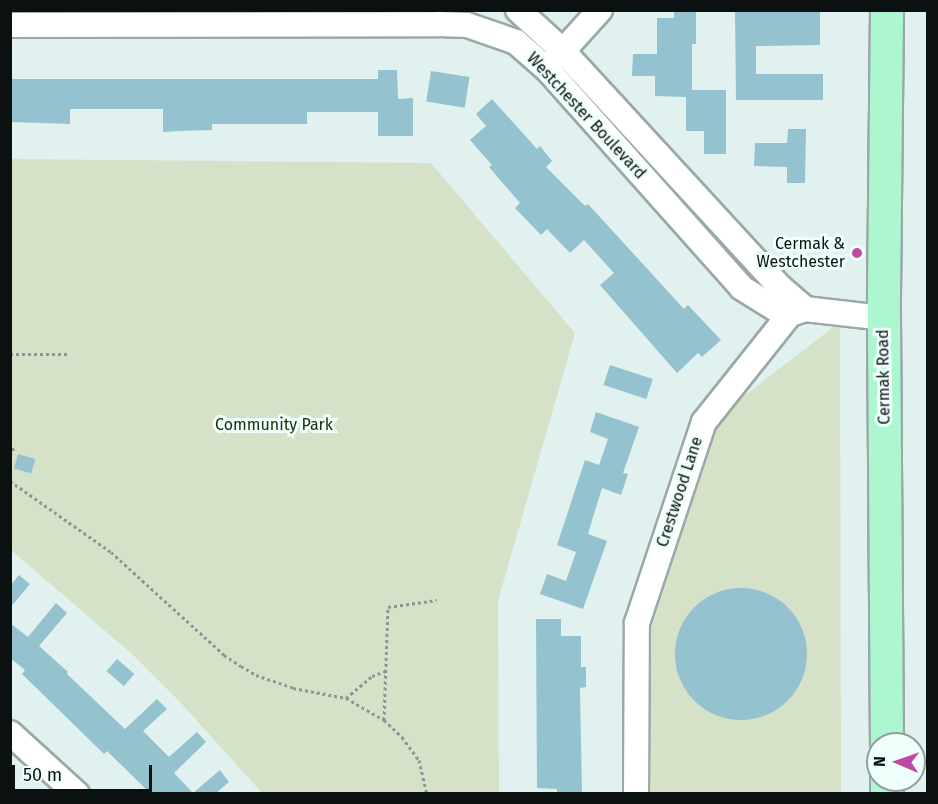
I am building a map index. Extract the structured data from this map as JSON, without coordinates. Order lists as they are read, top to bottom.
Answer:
{
  "streets": {
    "main road": ["Cermak Road"],
    "street": ["Westchester Boulevard", "Crestwood Lane"]
  },
  "crossings": [
    ["Westchester Boulevard", "Crestwood Lane"]
  ],
  "parks": ["Community Park"],
  "places": ["Cermak & Westchester"],
  "scale_bar": "50 m",
  "north": "left"
}
